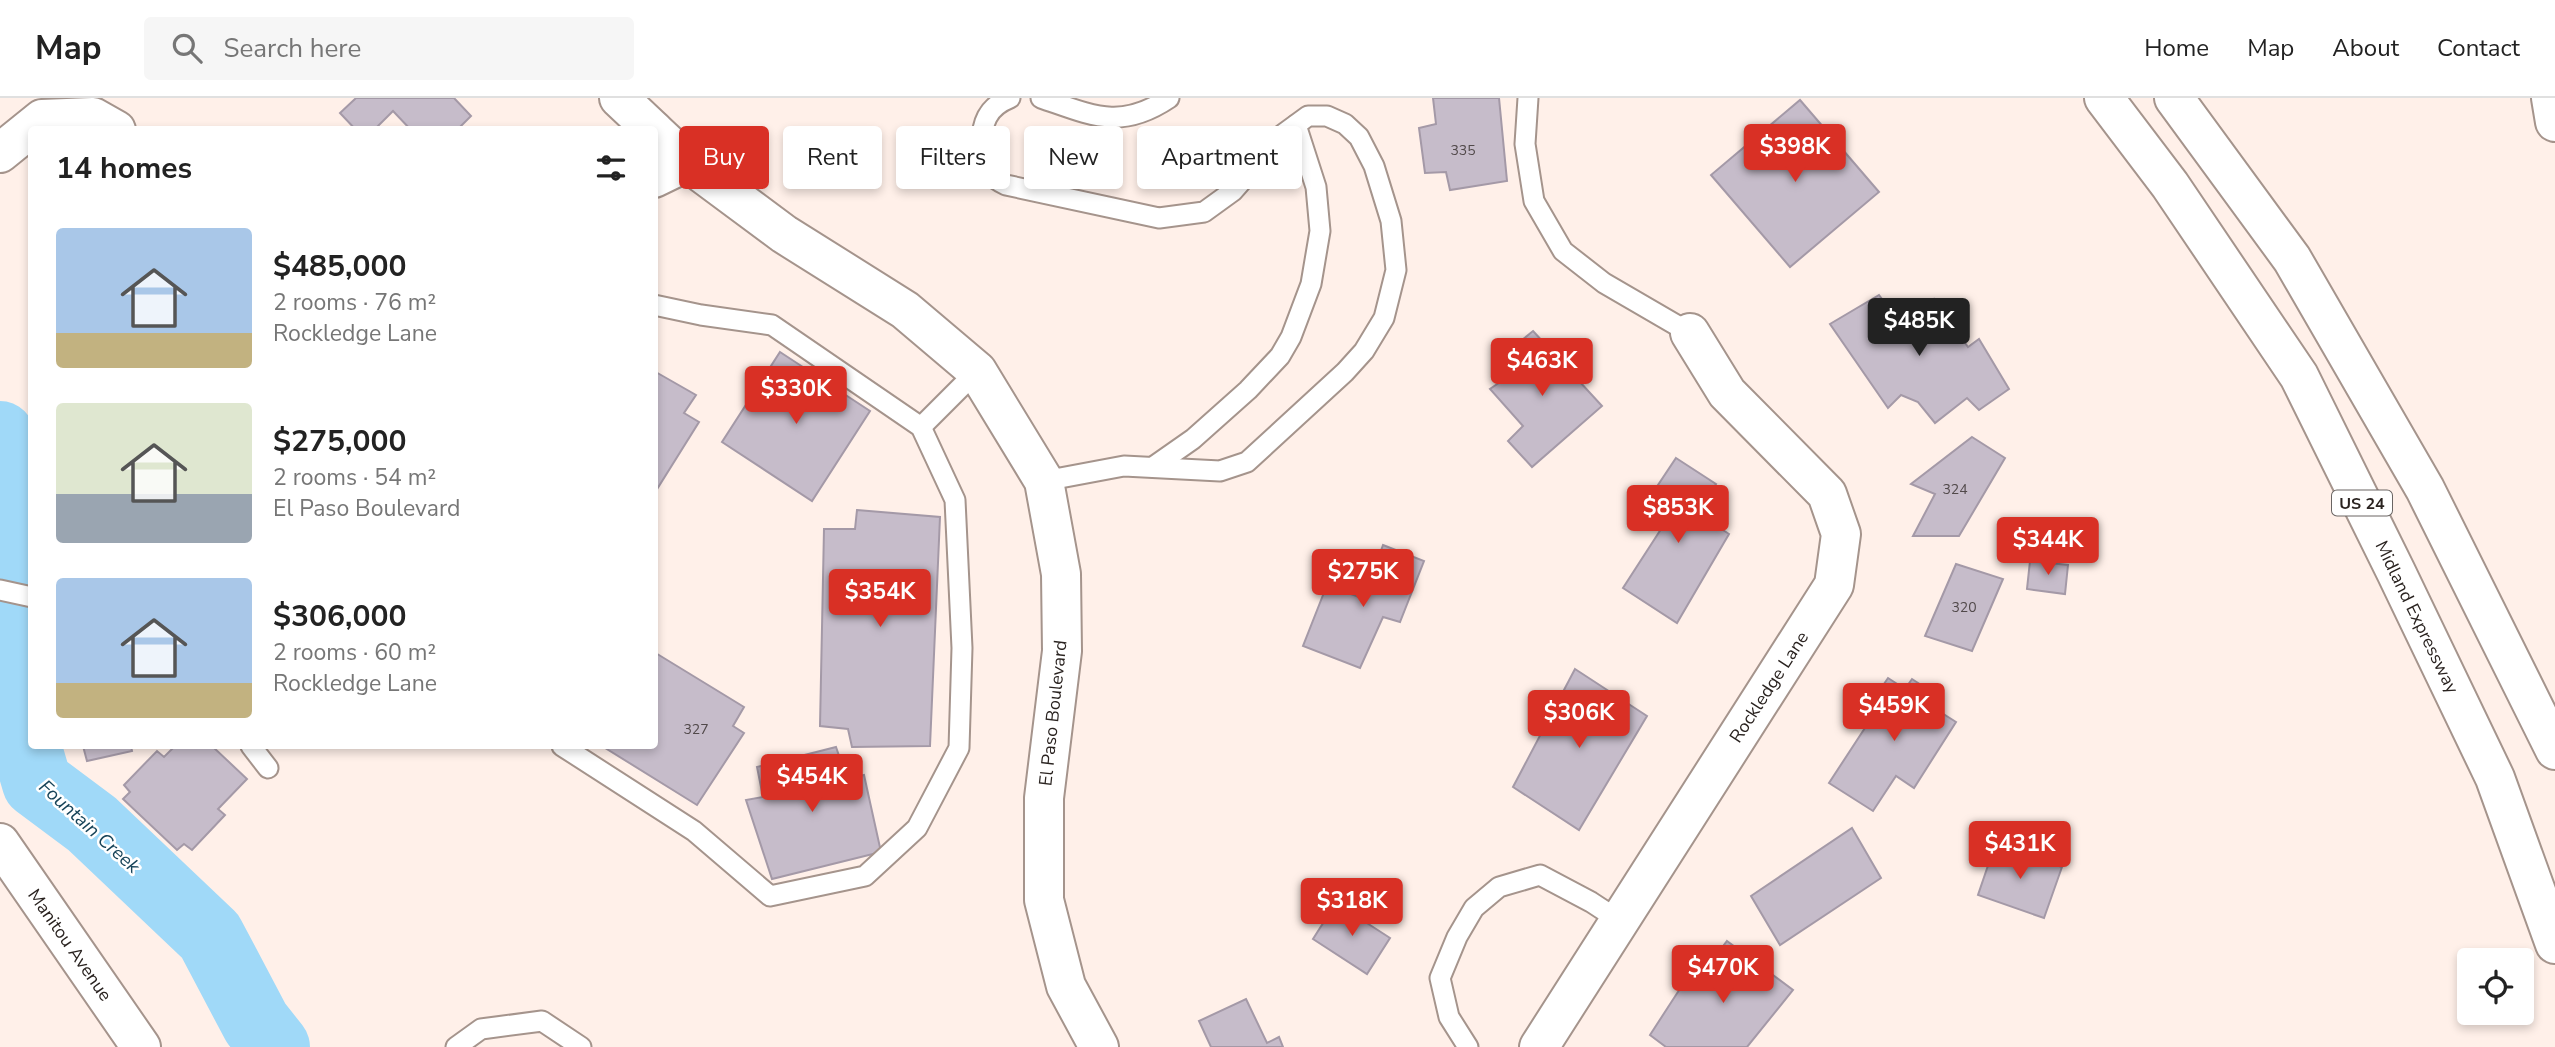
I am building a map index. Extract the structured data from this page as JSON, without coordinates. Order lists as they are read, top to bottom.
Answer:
{
  "streets": {
    "main road": [
      "US 24",
      "Midland Expressway",
      "Rockledge Lane",
      "El Paso Boulevard",
      "Manitou Avenue"
    ]
  },
  "water": ["Fountain Creek"],
  "house_numbers": [
    "335",
    "324",
    "320",
    "327"
  ],
  "page": {
    "header": "Map",
    "search": "Search here",
    "nav": [
      "Home",
      "Map",
      "About",
      "Contact"
    ],
    "price": [
      "$398K",
      "$485K",
      "$463K",
      "$330K",
      "$853K",
      "$344K",
      "$275K",
      "$354K",
      "$459K",
      "$306K",
      "$454K",
      "$431K",
      "$318K",
      "$470K"
    ],
    "chip": [
      "Buy",
      "Rent",
      "Filters",
      "New",
      "Apartment"
    ],
    "heading": "14 homes",
    "list": [
      {
        "name": "$485,000",
        "note": "2 rooms · 76 m² · Rockledge Lane"
      },
      {
        "name": "$275,000",
        "note": "2 rooms · 54 m² · El Paso Boulevard"
      },
      {
        "name": "$306,000",
        "note": "2 rooms · 60 m² · Rockledge Lane"
      }
    ]
  }
}
